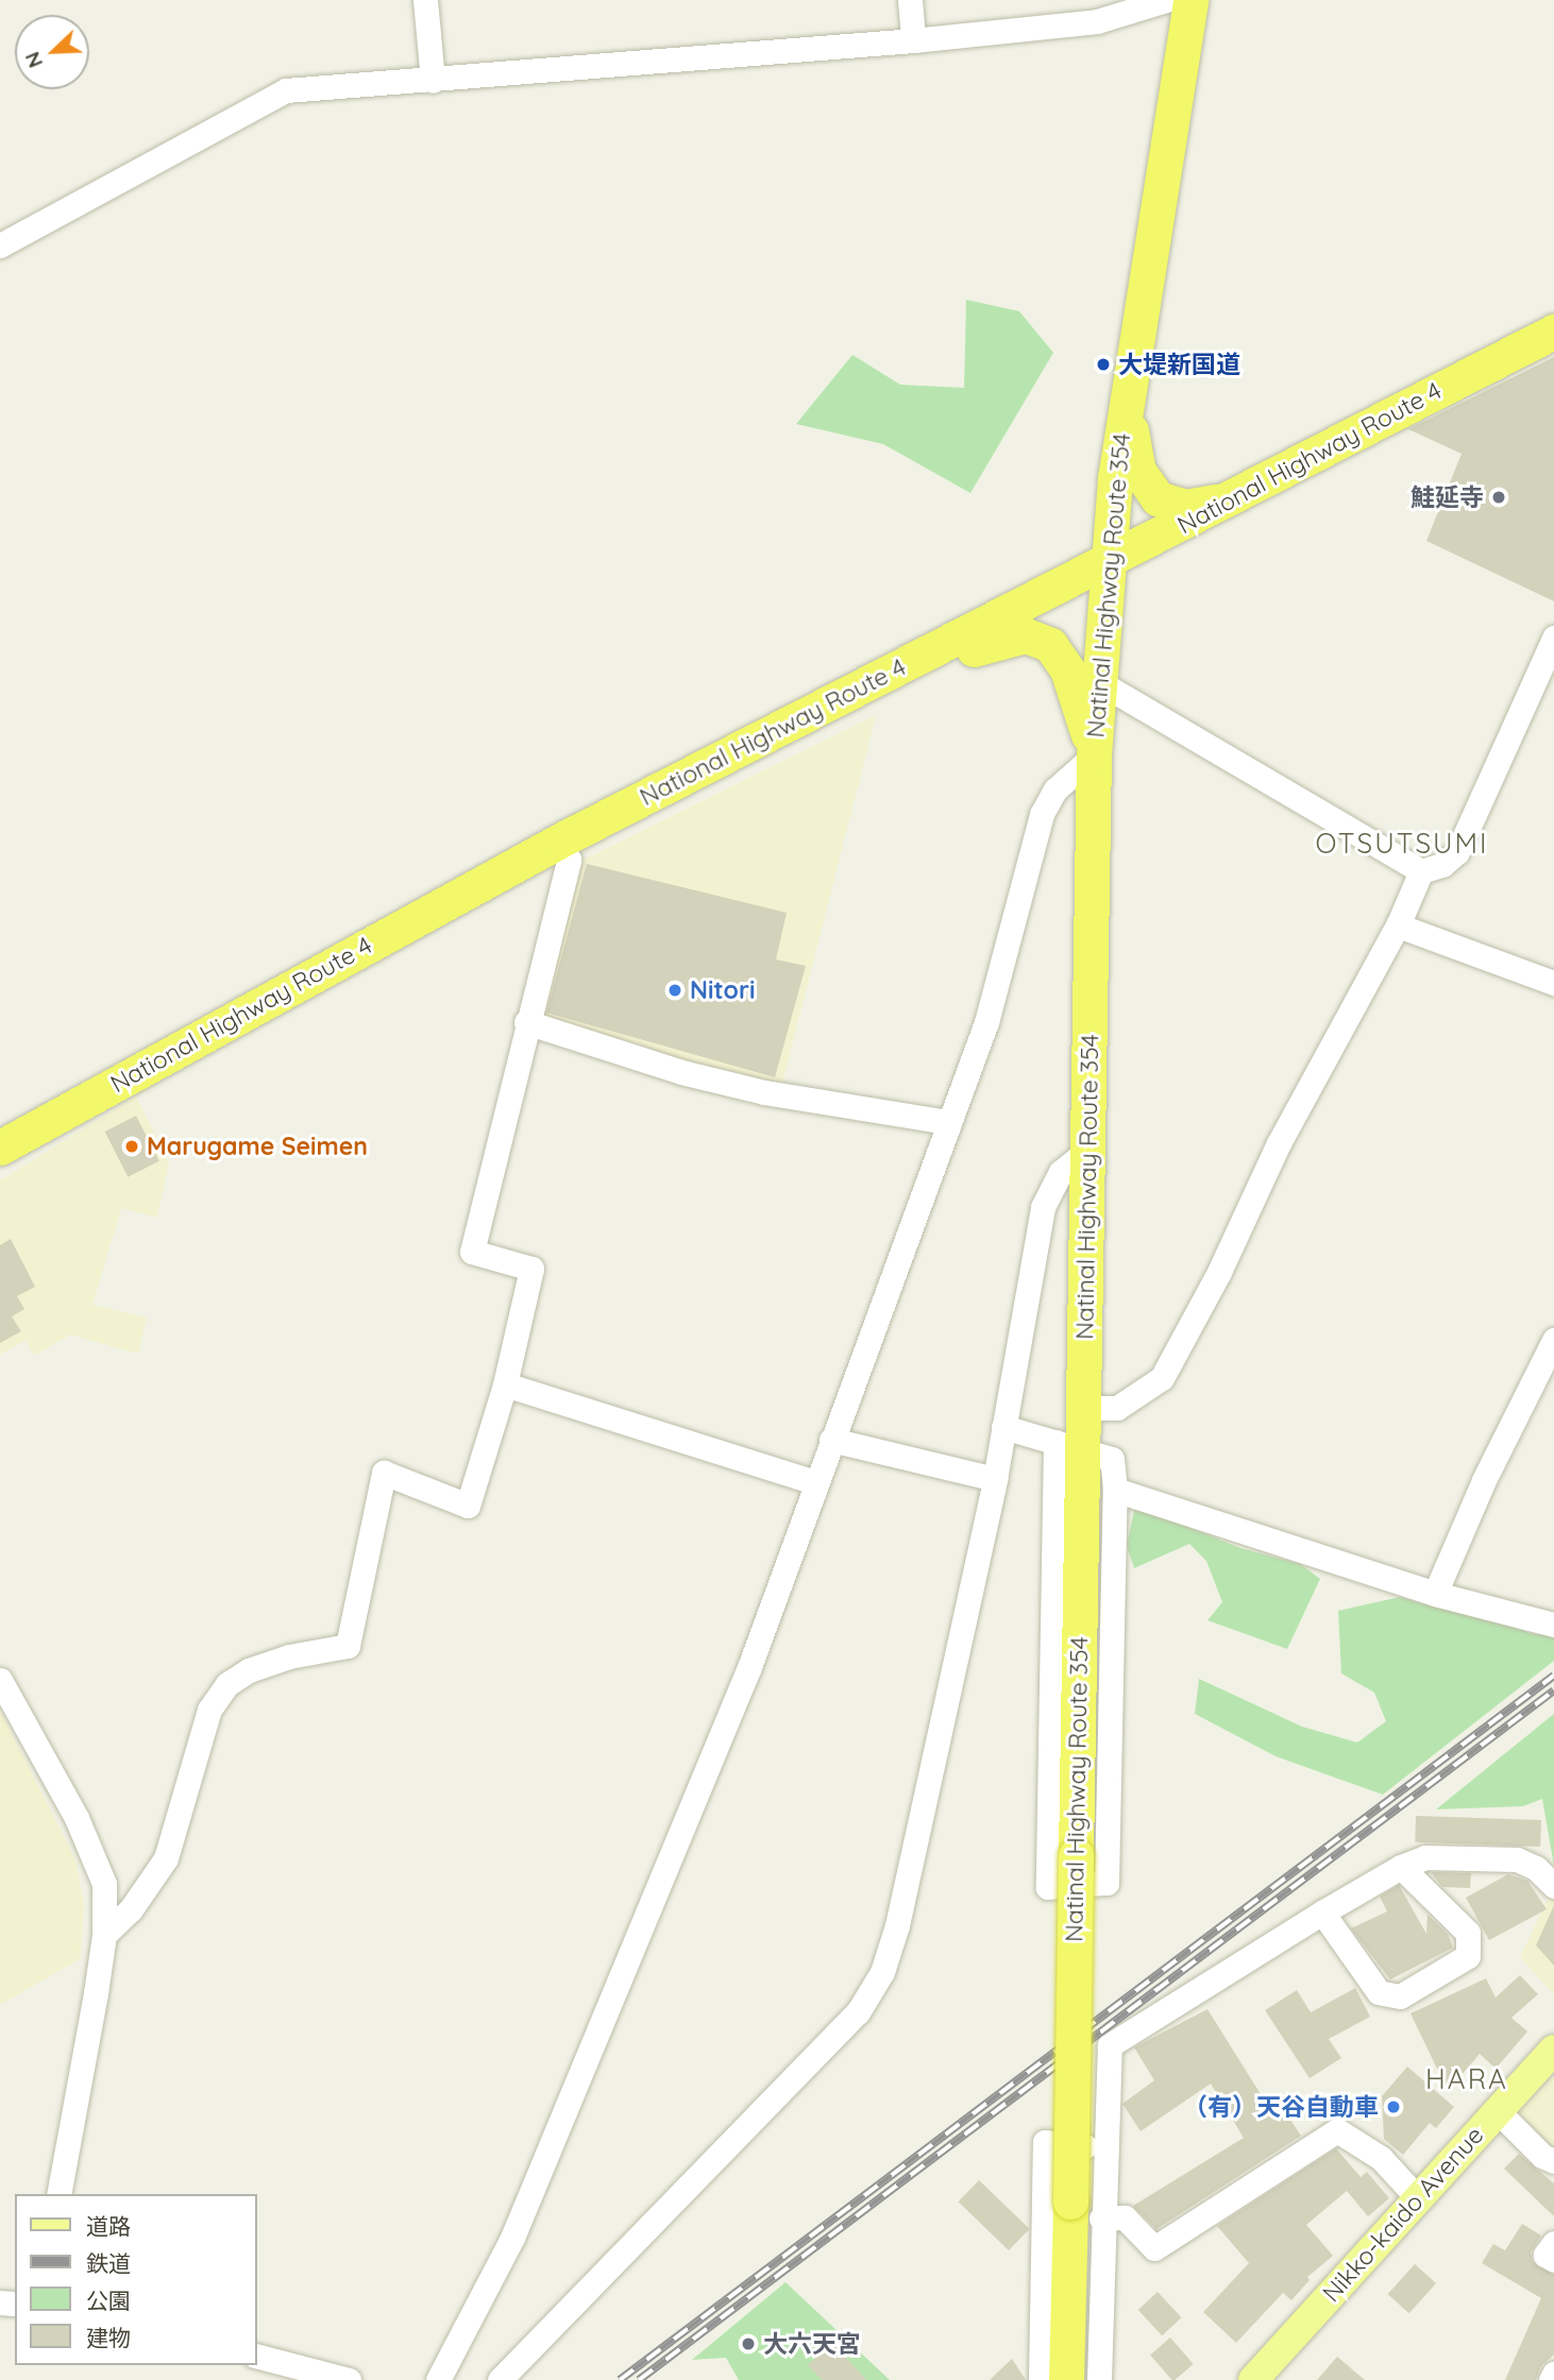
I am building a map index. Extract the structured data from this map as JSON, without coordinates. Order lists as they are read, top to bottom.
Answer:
{
  "streets": {
    "highway": ["National Highway Route 4", "Natinal Highway Route 354"],
    "main road": ["Nikko-kaido Avenue"]
  },
  "crossings": [
    ["National Highway Route 4", "Natinal Highway Route 354"]
  ],
  "districts": ["OTSUTSUMI", "HARA"],
  "places": [
    "大堤新国道",
    "鮭延寺",
    "Nitori",
    "Marugame Seimen",
    "（有）天谷自動車",
    "大六天宮"
  ],
  "legend": [
    "道路",
    "鉄道",
    "公園",
    "建物"
  ],
  "north": "bottom left"
}
